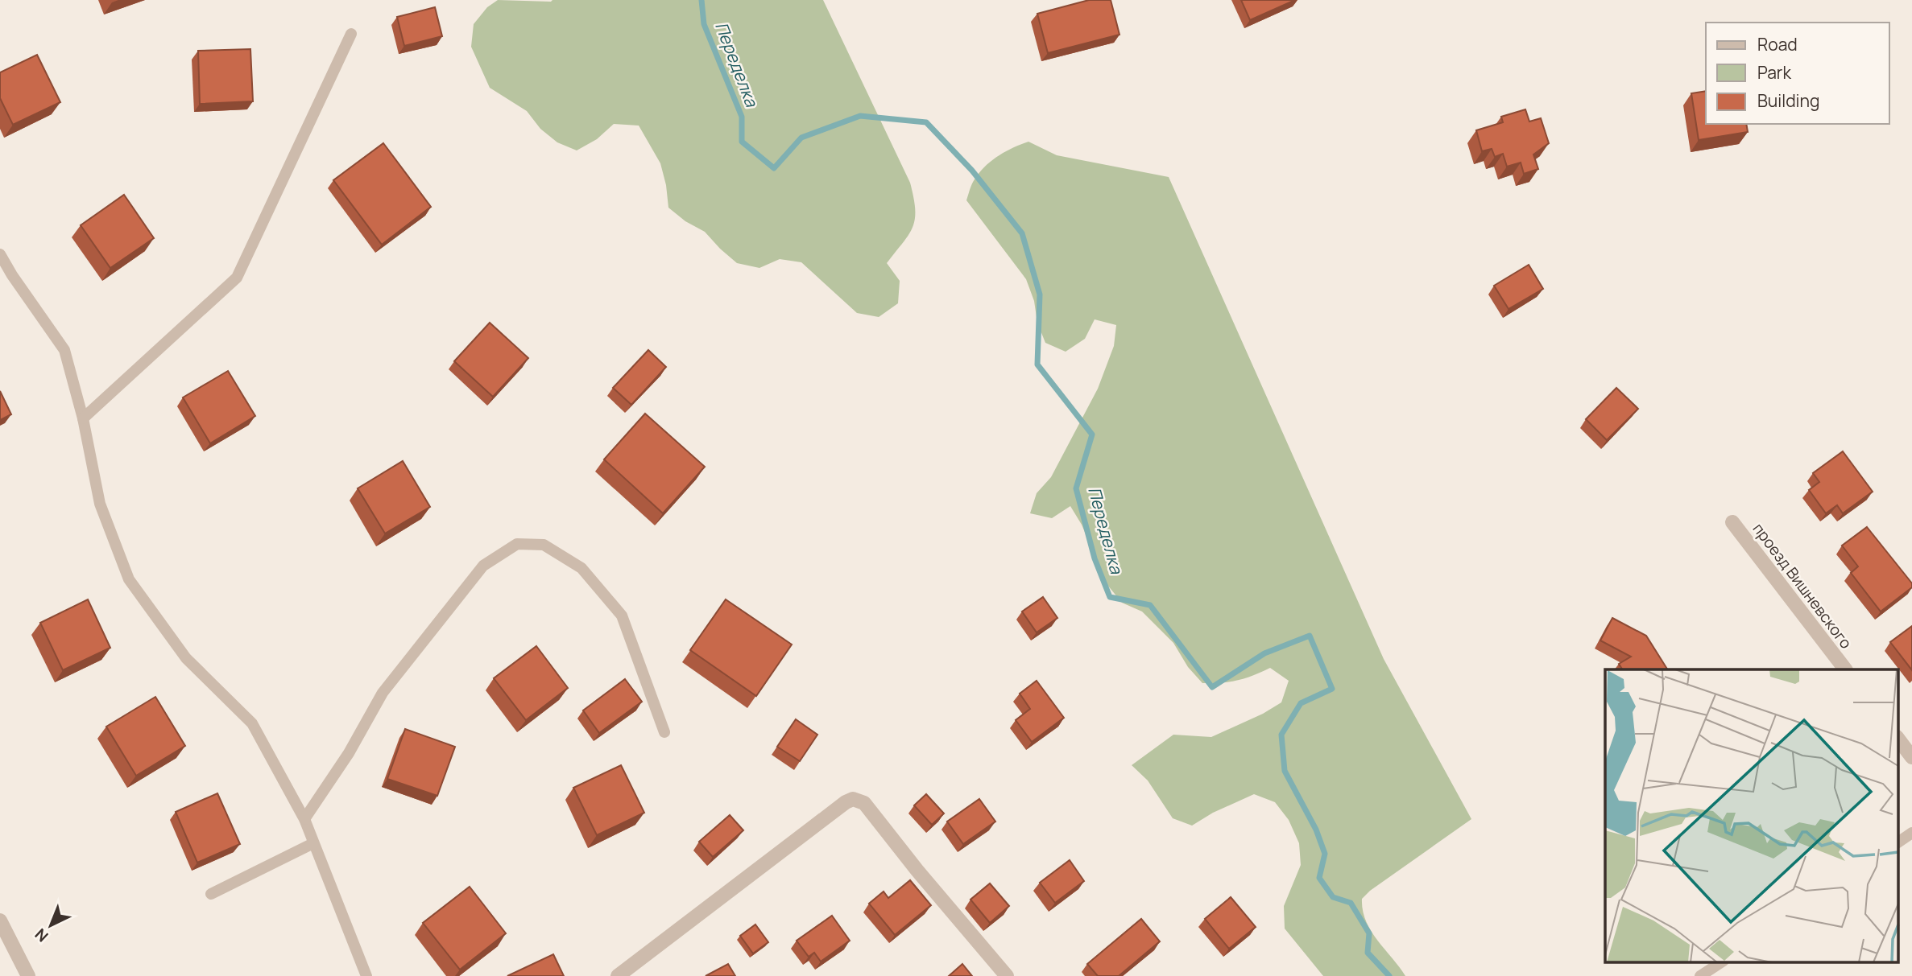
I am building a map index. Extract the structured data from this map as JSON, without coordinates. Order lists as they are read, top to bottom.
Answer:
{
  "streets": {
    "street": ["проезд Вишневского"]
  },
  "water": ["Переделка"],
  "legend": ["Road", "Park", "Building"],
  "north": "bottom left"
}
